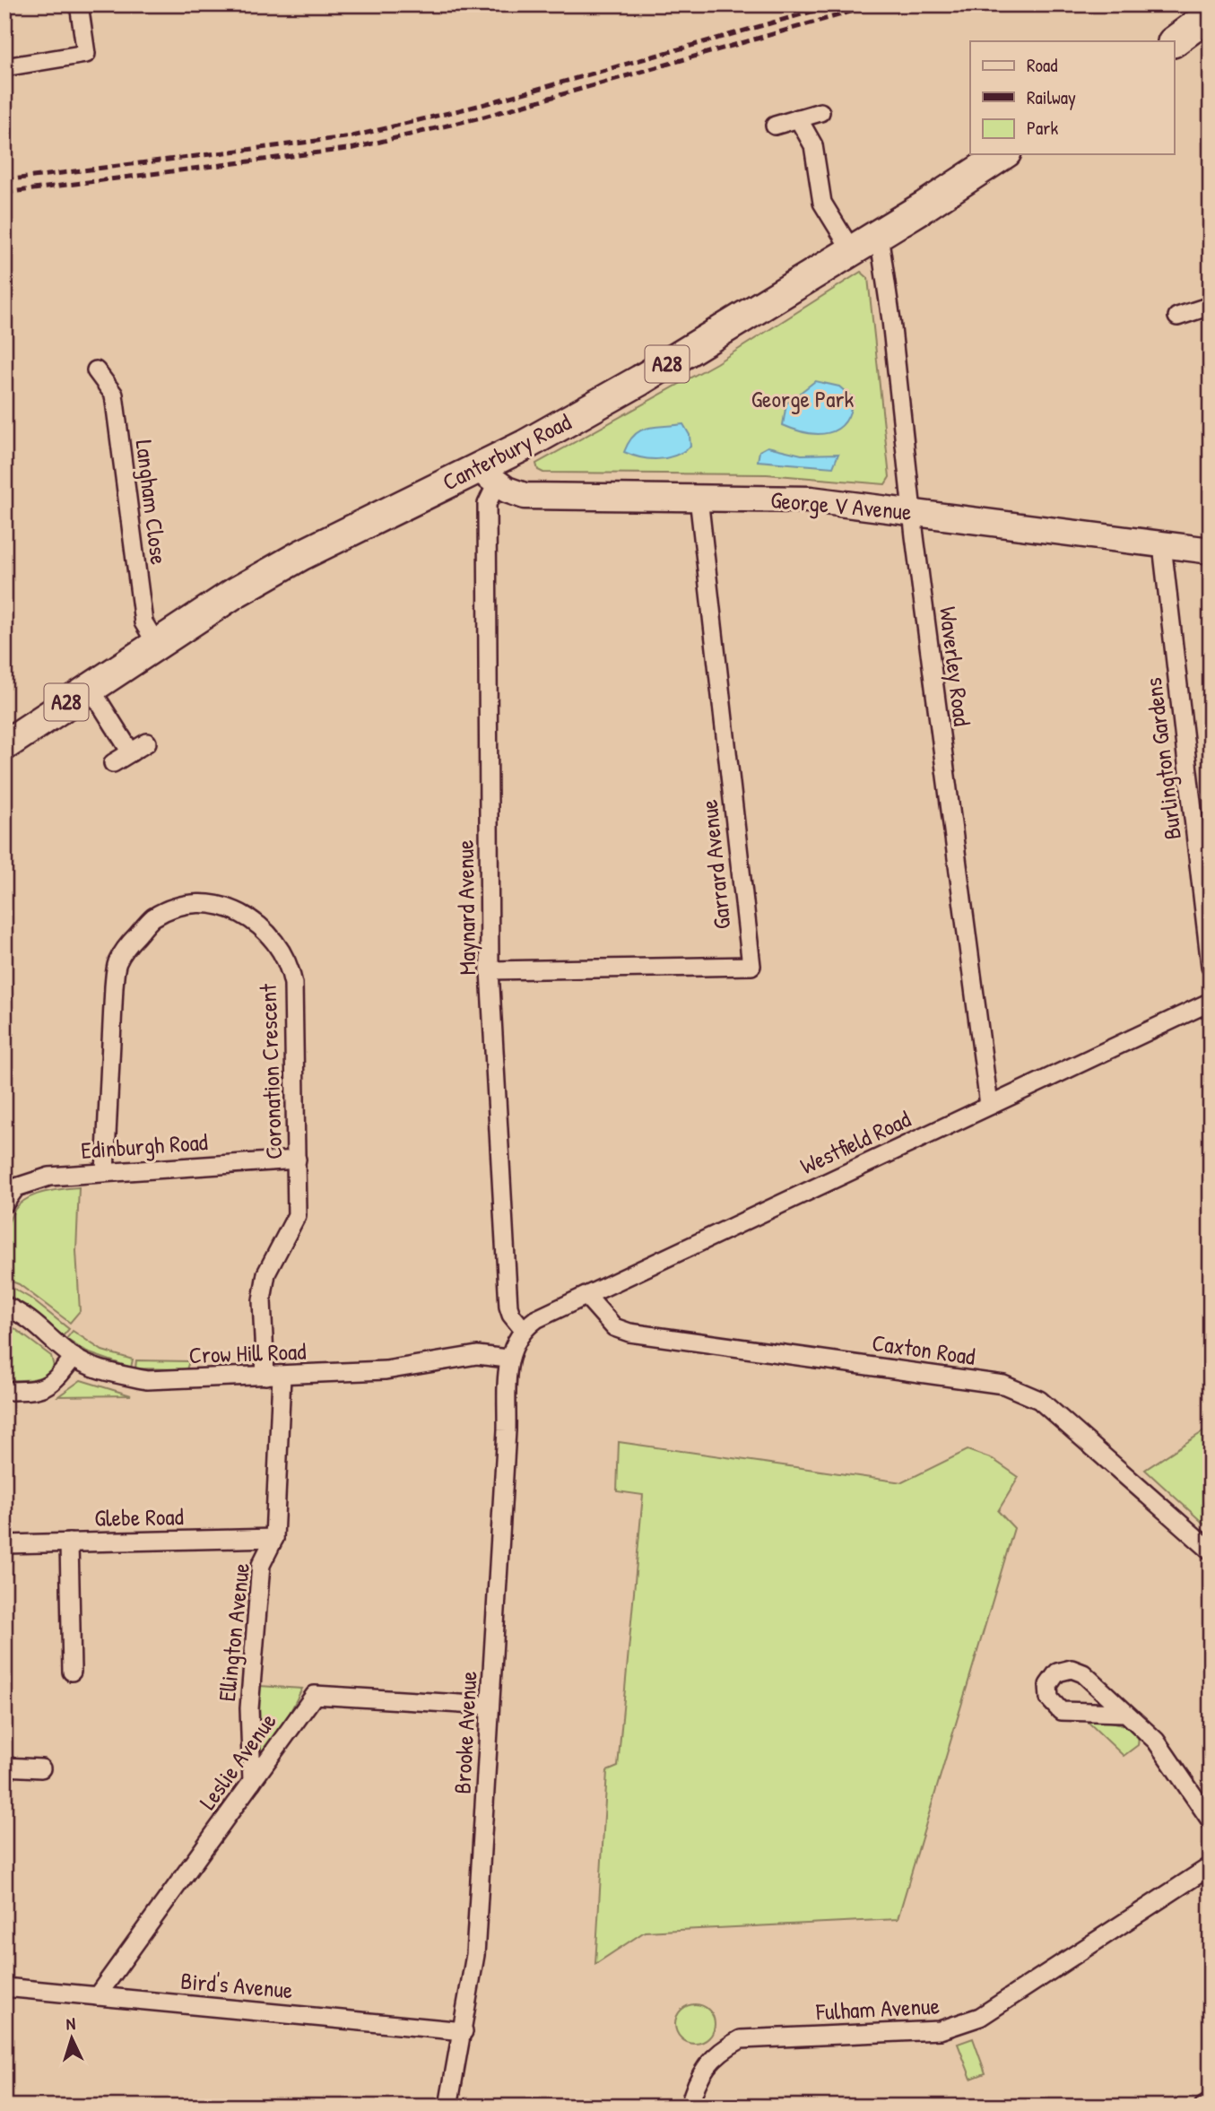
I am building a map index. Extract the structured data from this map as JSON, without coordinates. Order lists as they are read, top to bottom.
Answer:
{
  "streets": {
    "highway": ["A28", "Canterbury Road"],
    "main road": ["George V Avenue"],
    "street": [
      "Langham Close",
      "Waverley Road",
      "Burlington Gardens",
      "Garrard Avenue",
      "Maynard Avenue",
      "Coronation Crescent",
      "Westfield Road",
      "Edinburgh Road",
      "Caxton Road",
      "Crow Hill Road",
      "Glebe Road",
      "Ellington Avenue",
      "Brooke Avenue",
      "Leslie Avenue",
      "Bird's Avenue",
      "Fulham Avenue"
    ]
  },
  "crossings": [
    ["Canterbury Road", "Langham Close"],
    ["Canterbury Road", "George V Avenue"],
    ["Canterbury Road", "Waverley Road"],
    ["Canterbury Road", "Maynard Avenue"],
    ["George V Avenue", "Waverley Road"],
    ["George V Avenue", "Burlington Gardens"],
    ["George V Avenue", "Garrard Avenue"],
    ["George V Avenue", "Maynard Avenue"],
    ["Waverley Road", "Westfield Road"],
    ["Garrard Avenue", "Maynard Avenue"],
    ["Maynard Avenue", "Westfield Road"],
    ["Coronation Crescent", "Edinburgh Road"],
    ["Coronation Crescent", "Crow Hill Road"],
    ["Coronation Crescent", "Ellington Avenue"],
    ["Westfield Road", "Caxton Road"],
    ["Crow Hill Road", "Ellington Avenue"],
    ["Crow Hill Road", "Brooke Avenue"],
    ["Glebe Road", "Ellington Avenue"],
    ["Ellington Avenue", "Leslie Avenue"],
    ["Brooke Avenue", "Leslie Avenue"],
    ["Brooke Avenue", "Bird's Avenue"],
    ["Leslie Avenue", "Bird's Avenue"]
  ],
  "parks": ["George Park"],
  "legend": ["Road", "Railway", "Park"],
  "north": "top"
}
